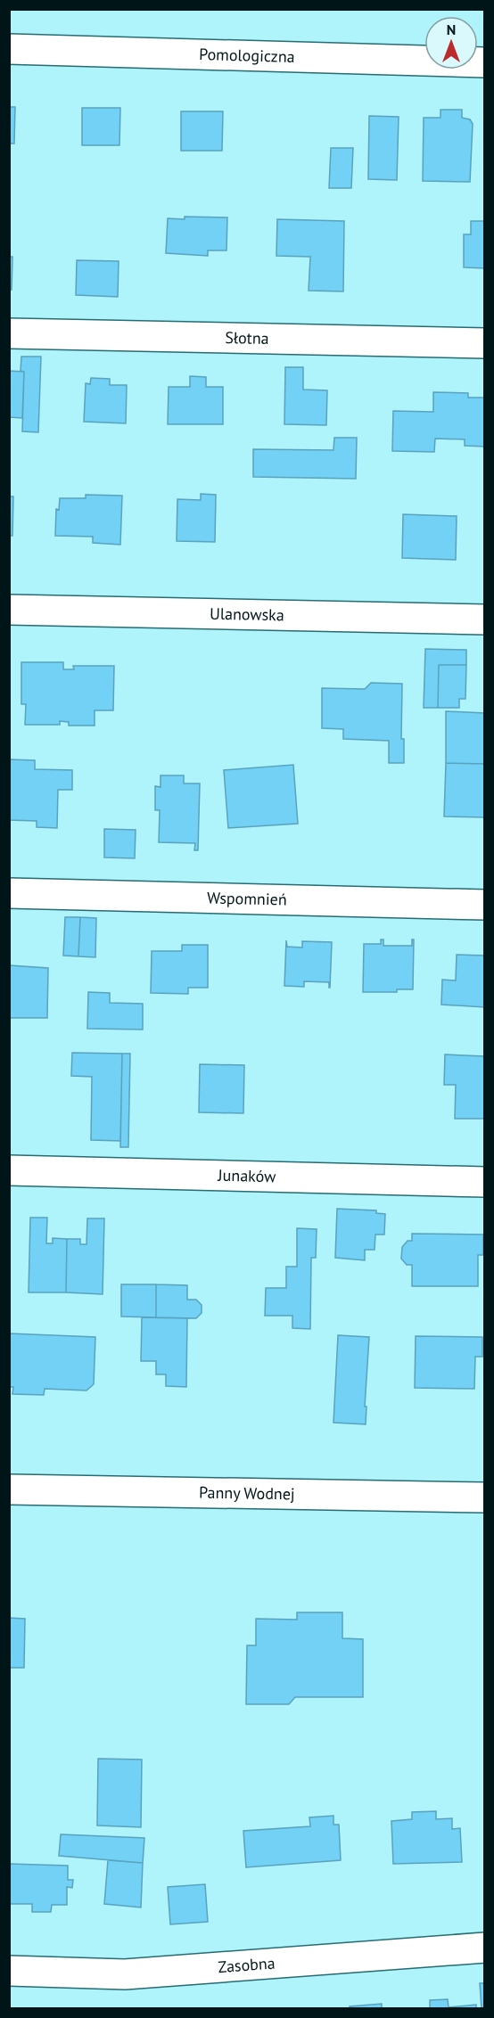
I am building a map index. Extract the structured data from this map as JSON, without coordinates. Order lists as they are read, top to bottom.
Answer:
{
  "streets": {
    "street": [
      "Pomologiczna",
      "Słotna",
      "Ulanowska",
      "Wspomnień",
      "Junaków",
      "Panny Wodnej",
      "Zasobna"
    ]
  },
  "north": "top"
}
